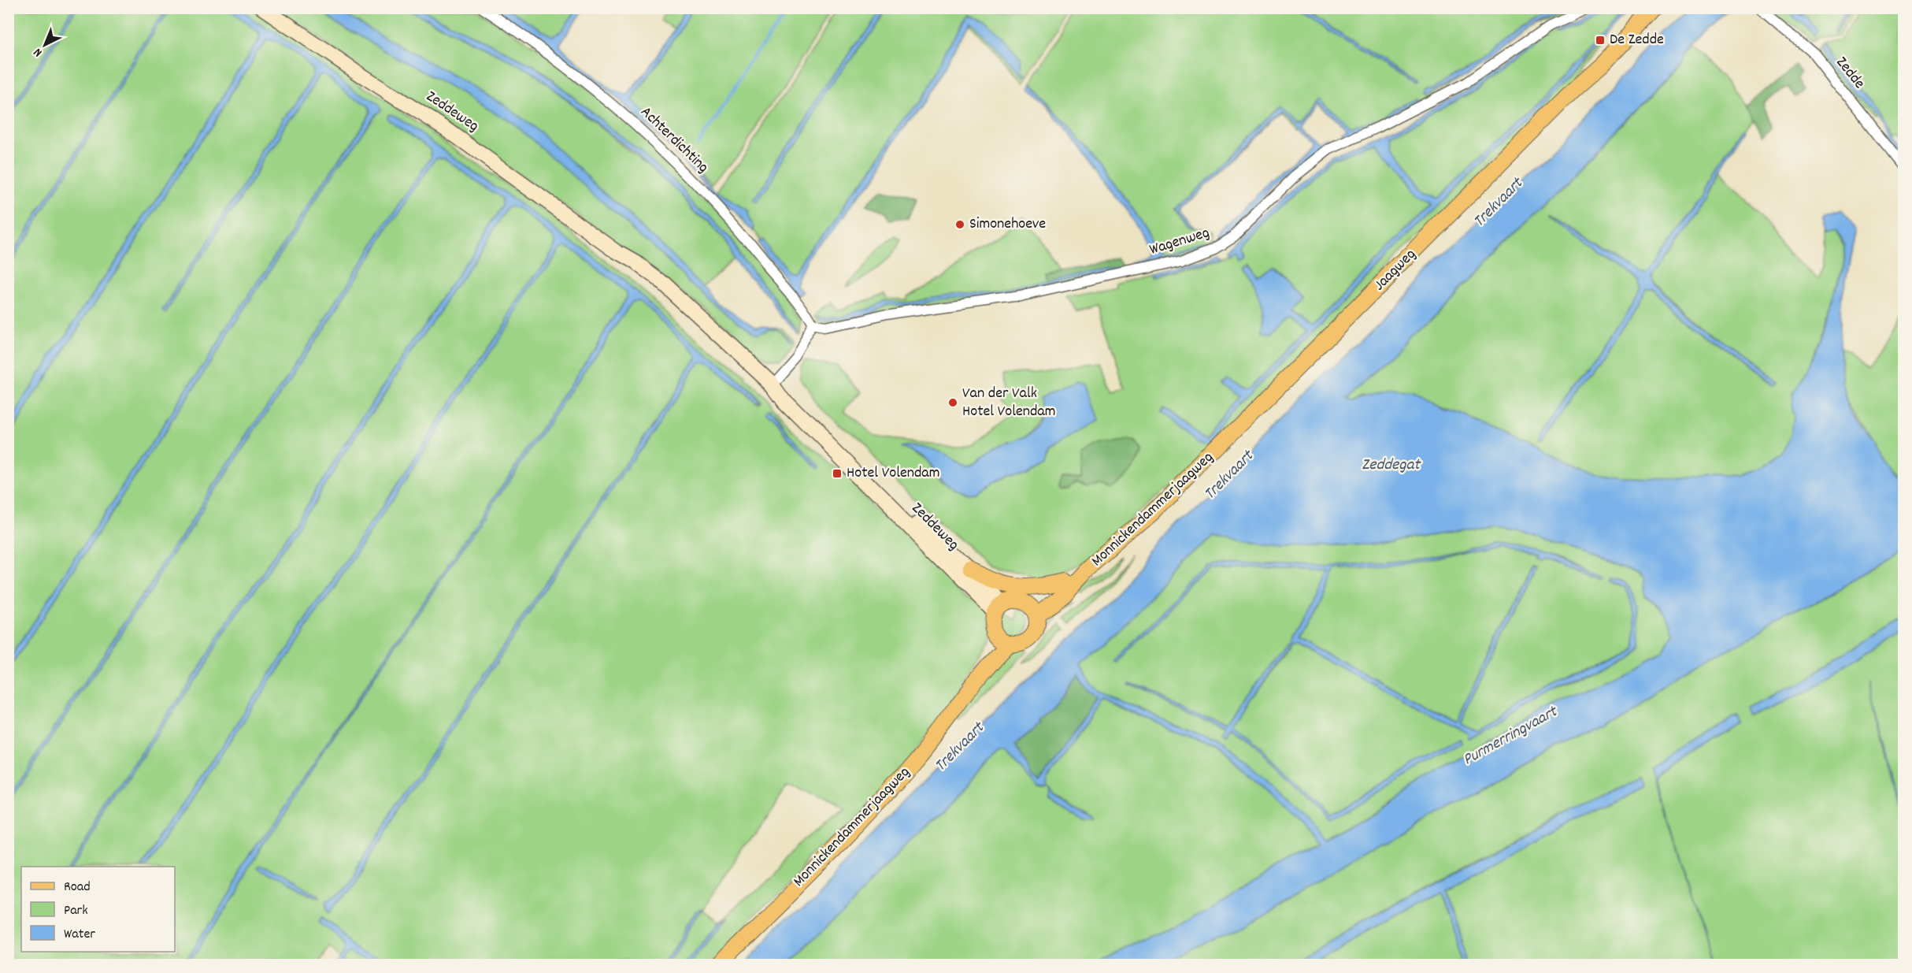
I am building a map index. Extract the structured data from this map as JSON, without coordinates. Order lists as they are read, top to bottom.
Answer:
{
  "streets": {
    "main road": ["Zeddeweg", "Jaagweg", "Monnickendammerjaagweg"],
    "street": ["Zedde", "Achterdichting", "Wagenweg"]
  },
  "crossings": [
    ["Zeddeweg", "Monnickendammerjaagweg"],
    ["Achterdichting", "Wagenweg"],
    ["Jaagweg", "Monnickendammerjaagweg"]
  ],
  "water": ["Trekvaart", "Zeddegat", "Purmerringvaart"],
  "places": {
    "transit": ["De Zedde", "Hotel Volendam"],
    "other": ["Simonehoeve", "Van der Valk Hotel Volendam"]
  },
  "legend": ["Road", "Park", "Water"],
  "north": "bottom left"
}
